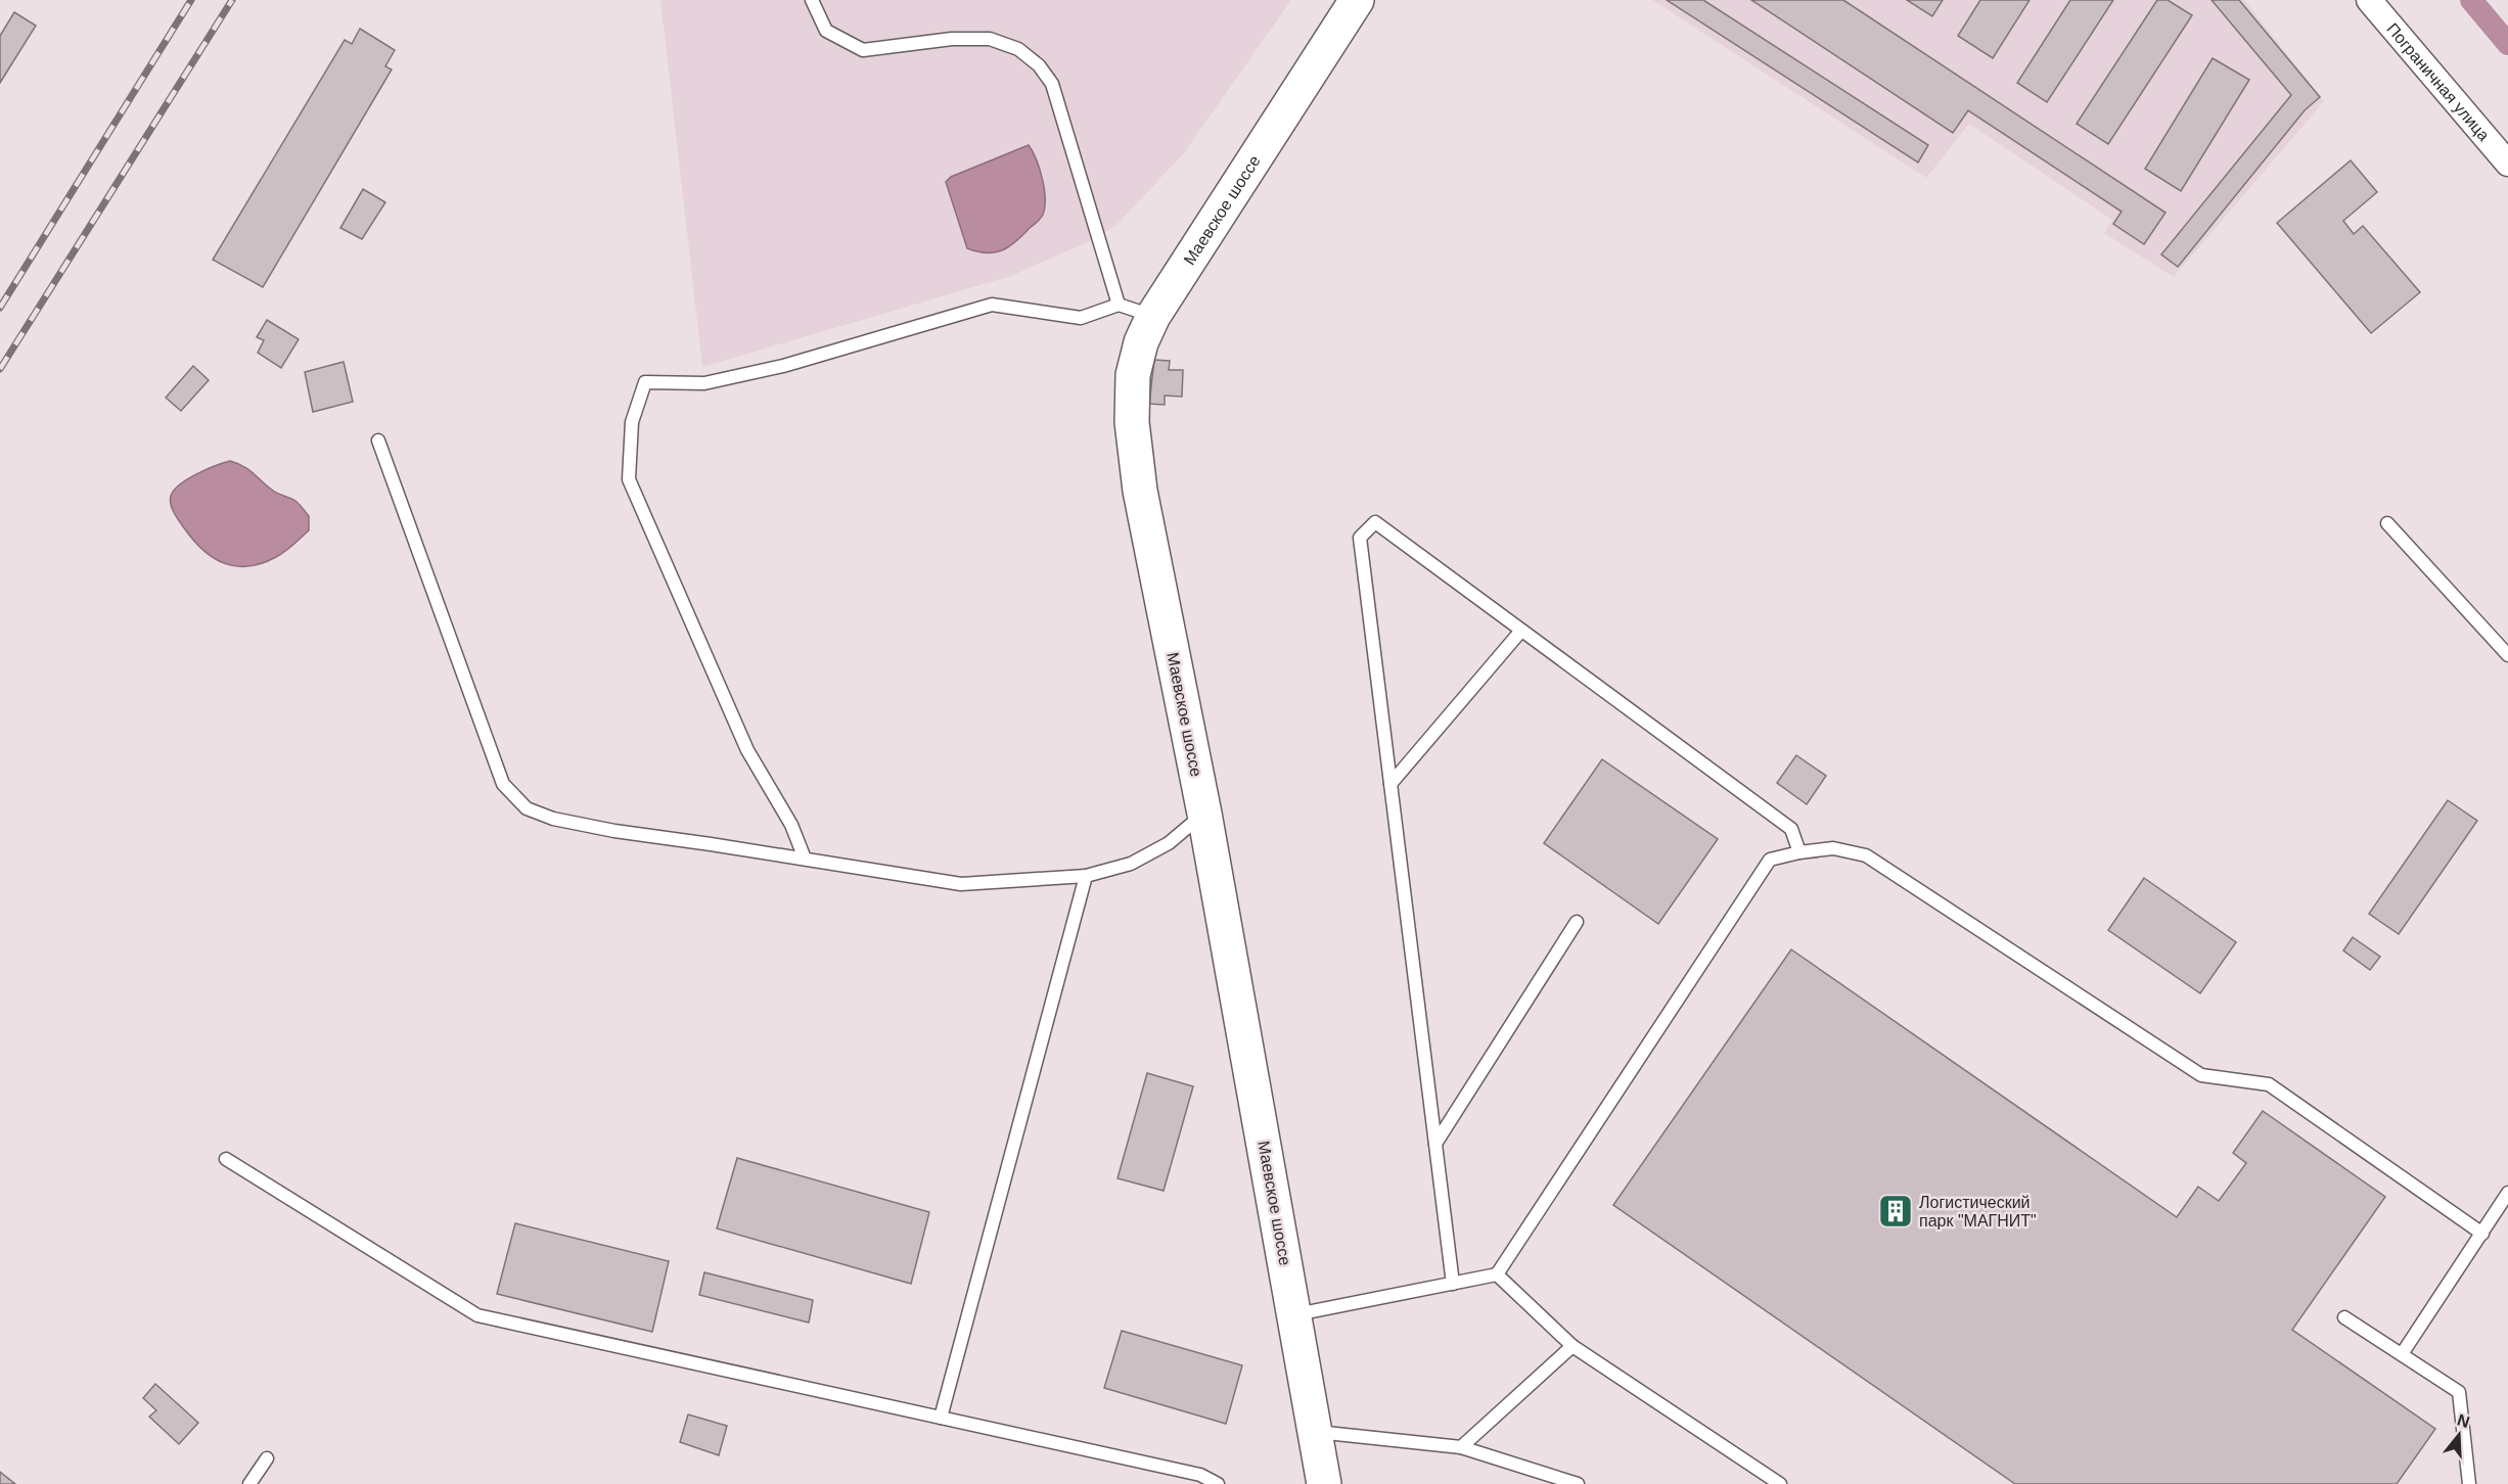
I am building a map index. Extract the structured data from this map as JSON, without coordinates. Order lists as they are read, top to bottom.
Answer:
{
  "streets": {
    "street": ["Пограничная улица", "Маевское шоссе"]
  },
  "places": {
    "building": ["Логистический парк \"МАГНИТ\""]
  },
  "north": "top"
}
